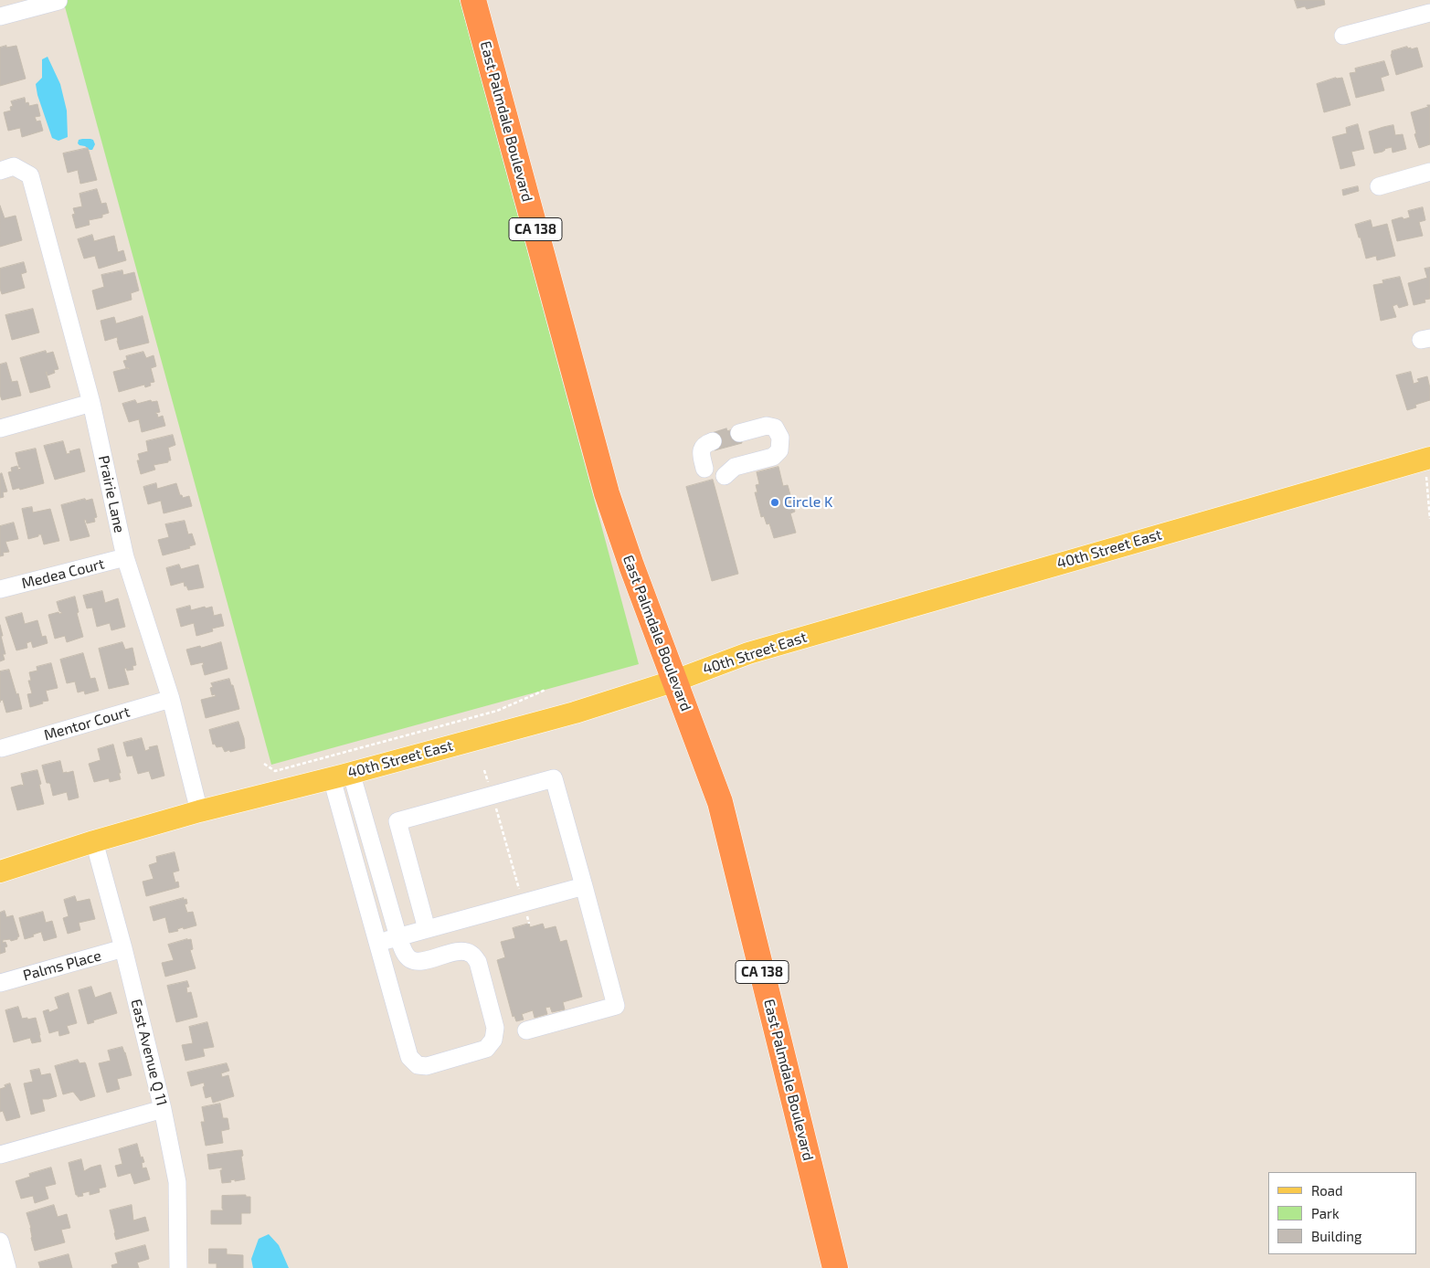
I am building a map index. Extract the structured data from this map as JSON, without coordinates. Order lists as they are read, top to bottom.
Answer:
{
  "streets": {
    "highway": ["East Palmdale Boulevard", "CA 138"],
    "main road": ["40th Street East"],
    "street": [
      "Prairie Lane",
      "Medea Court",
      "Mentor Court",
      "Palms Place",
      "East Avenue Q 11"
    ]
  },
  "crossings": [
    ["East Palmdale Boulevard", "40th Street East"],
    ["Prairie Lane", "40th Street East"],
    ["Prairie Lane", "Medea Court"],
    ["Prairie Lane", "Mentor Court"],
    ["40th Street East", "East Avenue Q 11"],
    ["Palms Place", "East Avenue Q 11"]
  ],
  "places": ["Circle K"],
  "legend": ["Road", "Park", "Building"]
}
